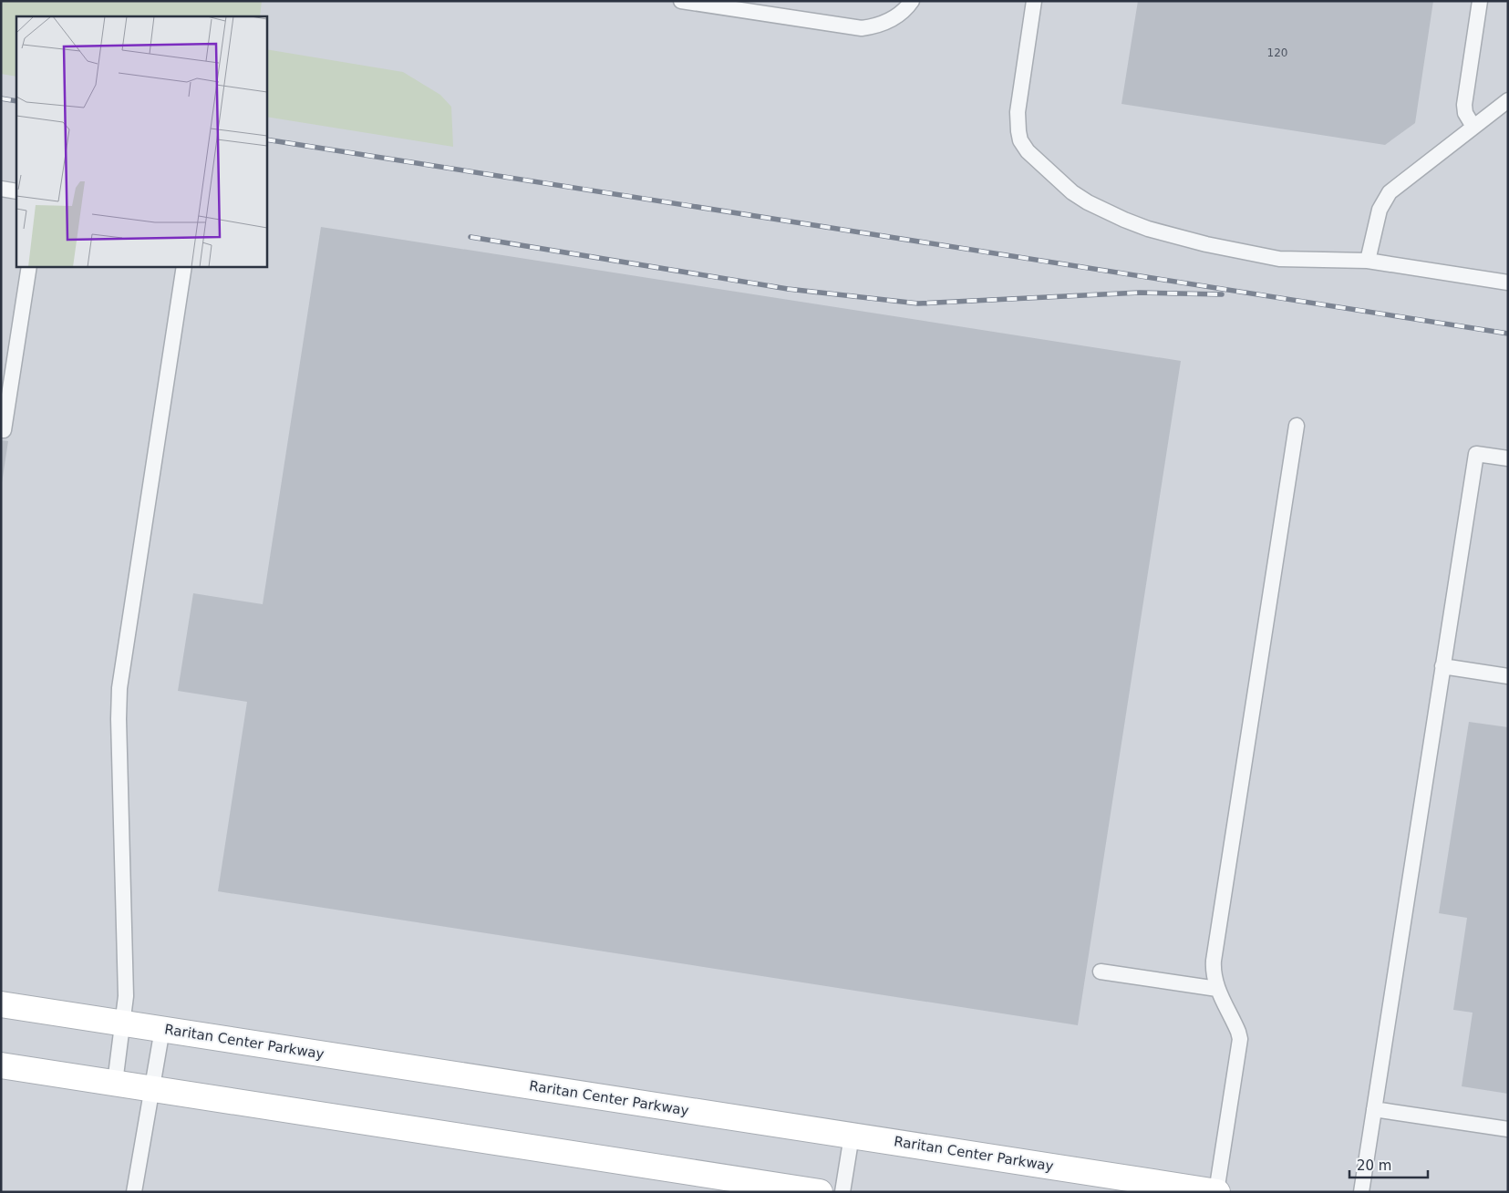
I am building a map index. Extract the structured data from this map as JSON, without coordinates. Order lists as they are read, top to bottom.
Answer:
{
  "streets": {
    "main road": ["Raritan Center Parkway"]
  },
  "house_numbers": ["120"],
  "scale_bar": "20 m"
}
